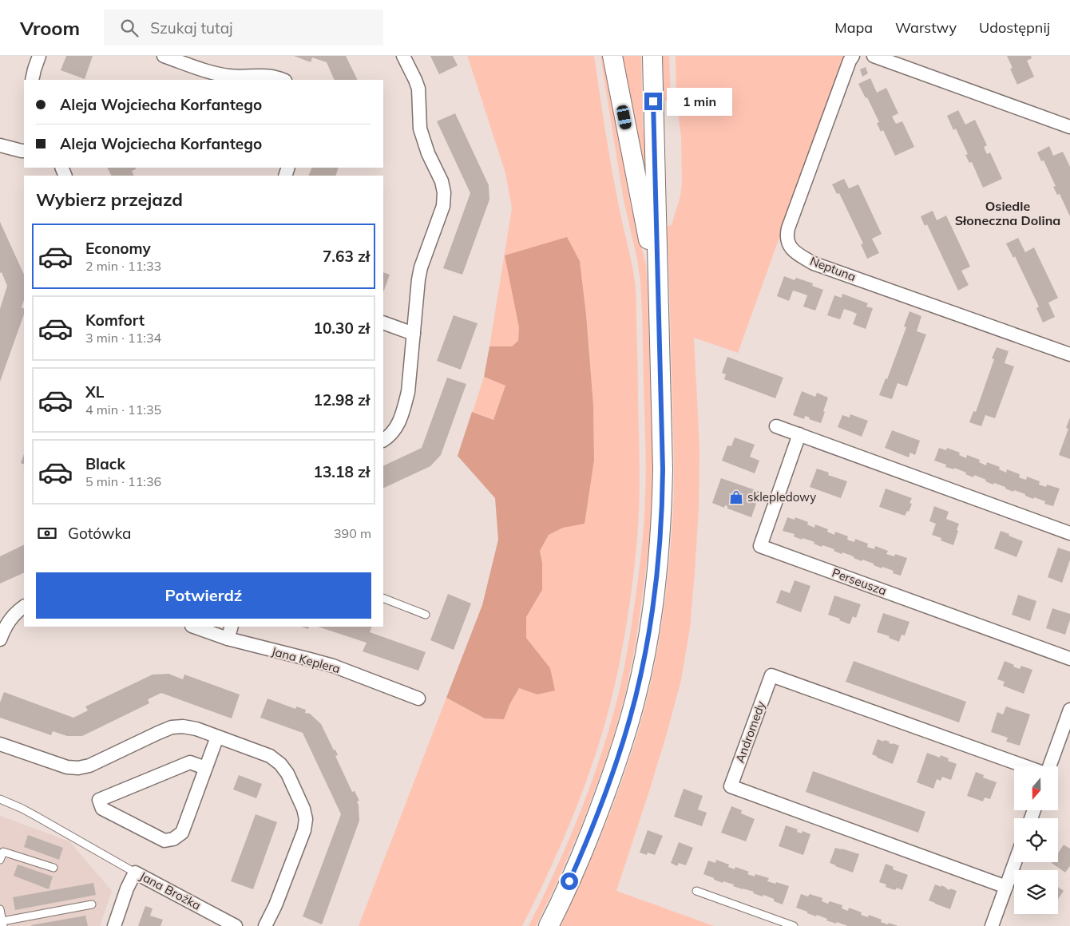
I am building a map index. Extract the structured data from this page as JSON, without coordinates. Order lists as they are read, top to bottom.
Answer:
{
  "streets": {
    "street": [
      "Neptuna",
      "Perseusza",
      "Jana Keplera",
      "Andromedy",
      "Jana Brożka"
    ]
  },
  "districts": ["Osiedle Słoneczna Dolina"],
  "places": {
    "shop": ["sklepledowy"]
  },
  "north": "bottom",
  "page": {
    "header": "Vroom",
    "search": "Szukaj tutaj",
    "nav": ["Mapa", "Warstwy", "Udostępnij"],
    "banner": ["Aleja Wojciecha Korfantego", "Aleja Wojciecha Korfantego"],
    "bubble": "1 min",
    "heading": "Wybierz przejazd",
    "list": [
      {
        "name": "Economy",
        "note": "2 min · 11:33",
        "value": "7.63 zł"
      },
      {
        "name": "Komfort",
        "note": "3 min · 11:34",
        "value": "10.30 zł"
      },
      {
        "name": "XL",
        "note": "4 min · 11:35",
        "value": "12.98 zł"
      },
      {
        "name": "Black",
        "note": "5 min · 11:36",
        "value": "13.18 zł"
      }
    ],
    "pay": ["Gotówka", "390 m"],
    "buttons": "Potwierdź"
  }
}
